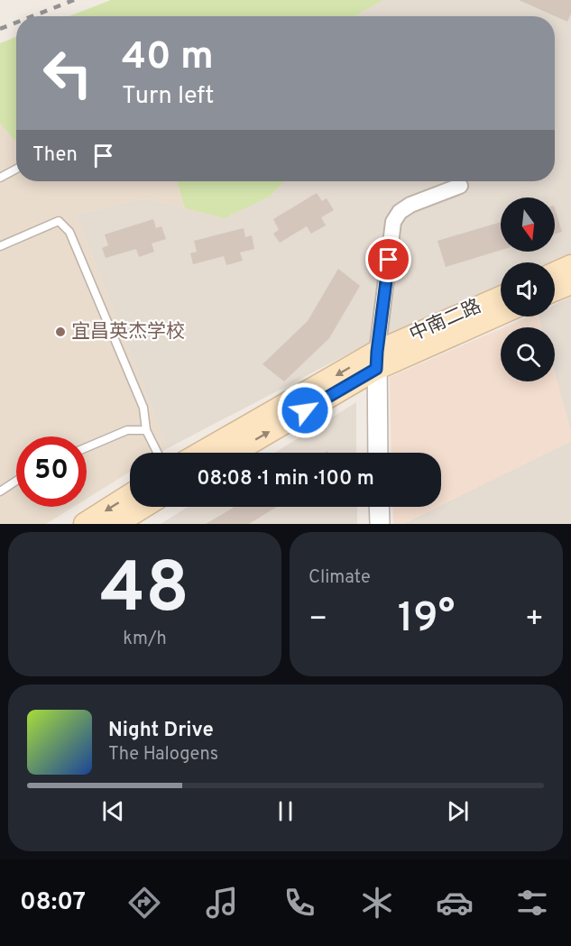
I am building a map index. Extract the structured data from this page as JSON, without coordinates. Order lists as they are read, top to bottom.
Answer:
{
  "streets": {
    "main road": ["中南二路"]
  },
  "places": ["宜昌英杰学校"],
  "north": "bottom",
  "page": {
    "turn": ["40 m", "Turn left"],
    "then": "Then",
    "limit": "50",
    "trip": "08:08 · 1 min · 100 m",
    "tile": [
      ["48", "km/h"],
      "Climate"
    ],
    "heat": ["−", "19°", "+"],
    "song": ["Night Drive", "The Halogens"],
    "tabs": "08:07"
  }
}
